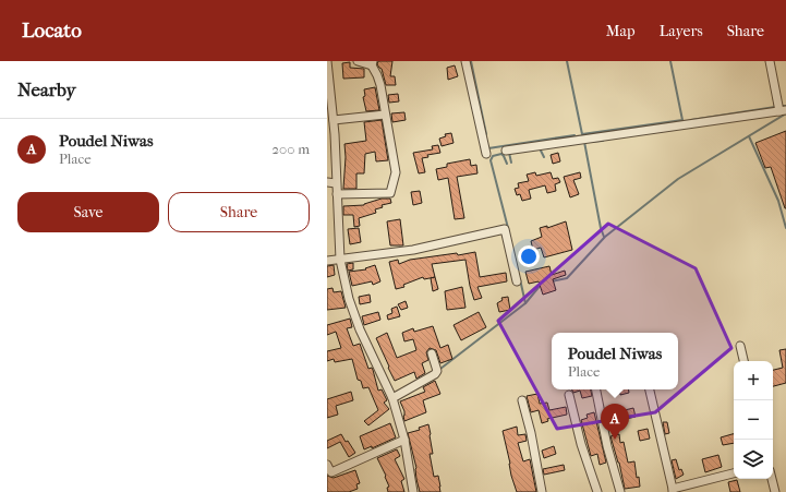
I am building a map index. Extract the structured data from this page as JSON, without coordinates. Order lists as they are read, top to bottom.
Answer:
{
  "page": {
    "header": "Locato",
    "nav": ["Map", "Layers", "Share"],
    "heading": "Nearby",
    "list": [
      {
        "mark": "A",
        "name": "Poudel Niwas",
        "note": "Place",
        "value": "200 m"
      }
    ],
    "buttons": ["Save", "Share"],
    "popup": ["Poudel Niwas", "Place"],
    "map_buttons": ["+", "−"],
    "pins": "A"
  }
}
